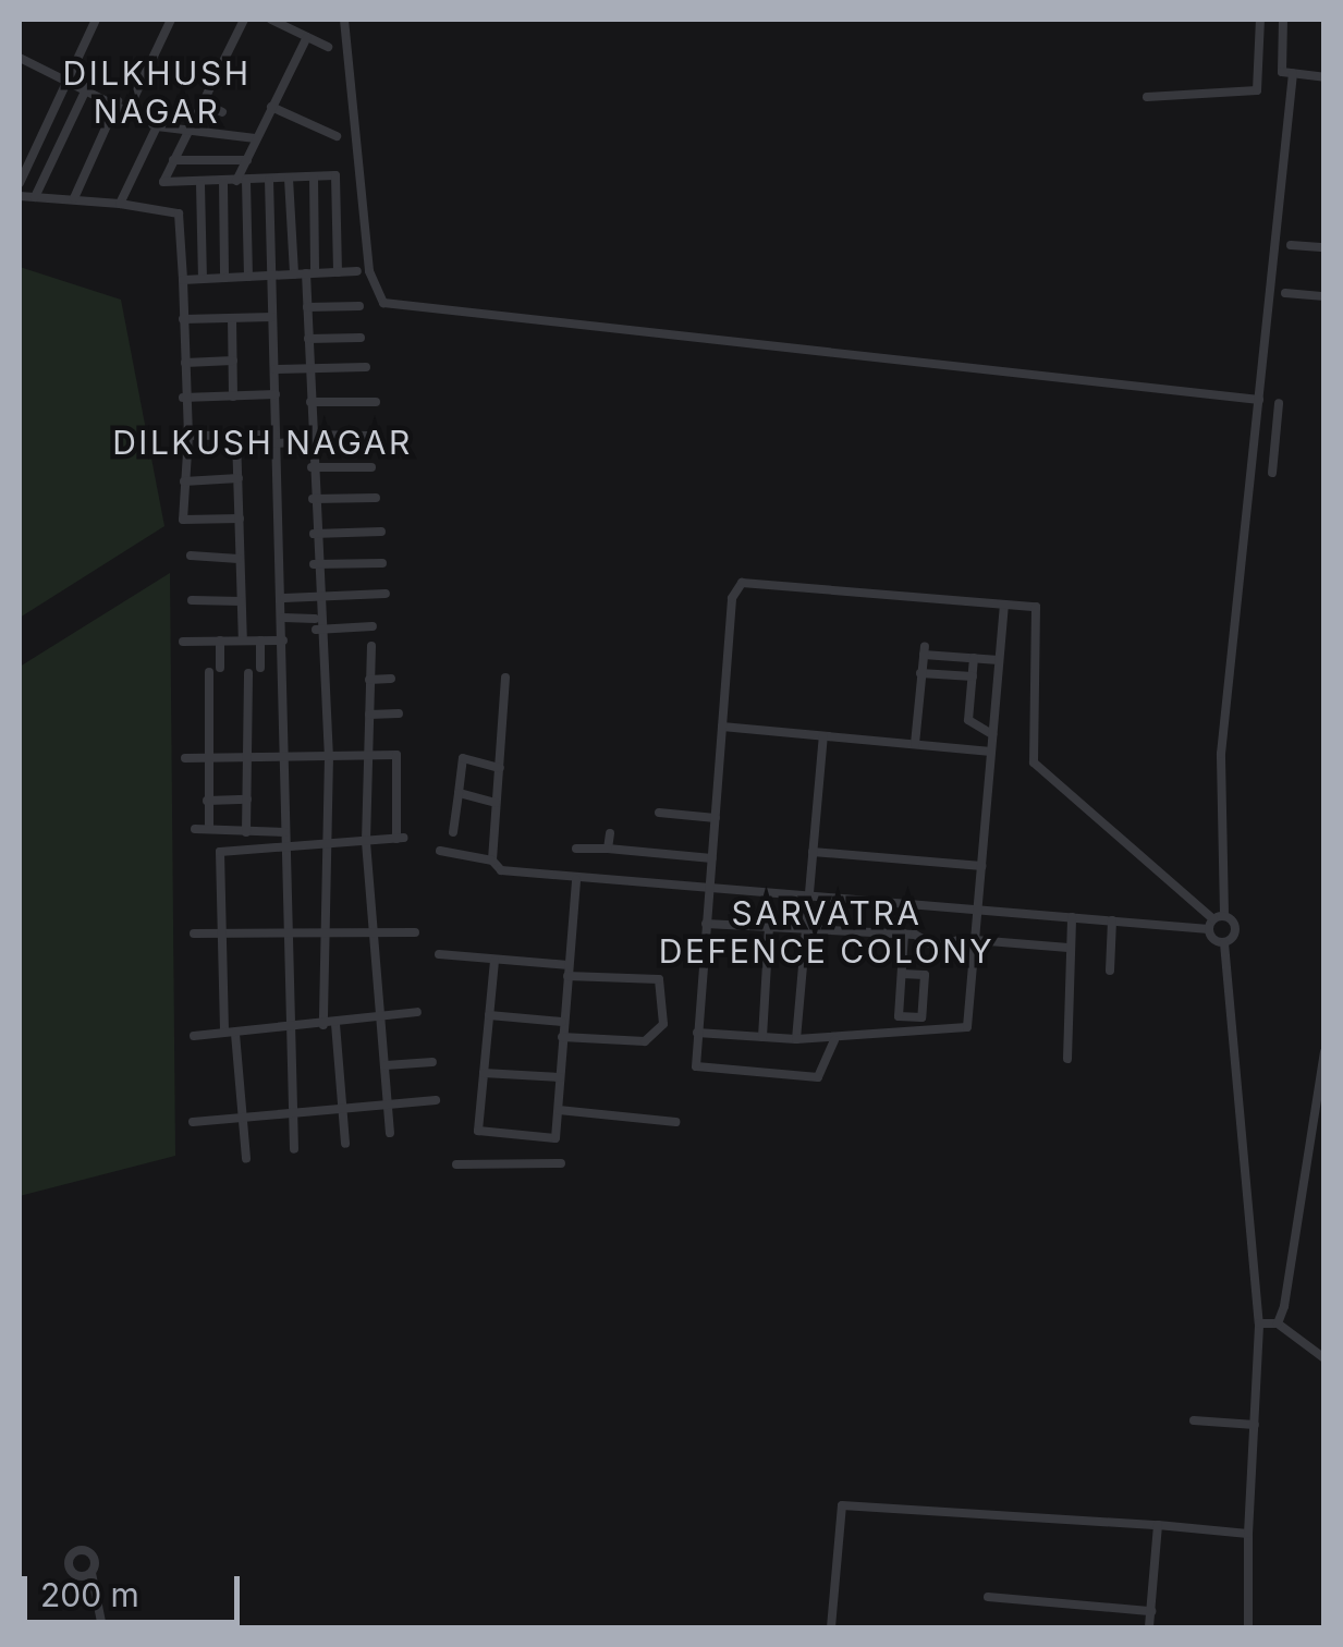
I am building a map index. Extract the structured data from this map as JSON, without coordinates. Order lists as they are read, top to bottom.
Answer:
{
  "districts": ["DILKHUSH NAGAR", "DILKUSH NAGAR", "SARVATRA DEFENCE COLONY"],
  "scale_bar": "200 m"
}
